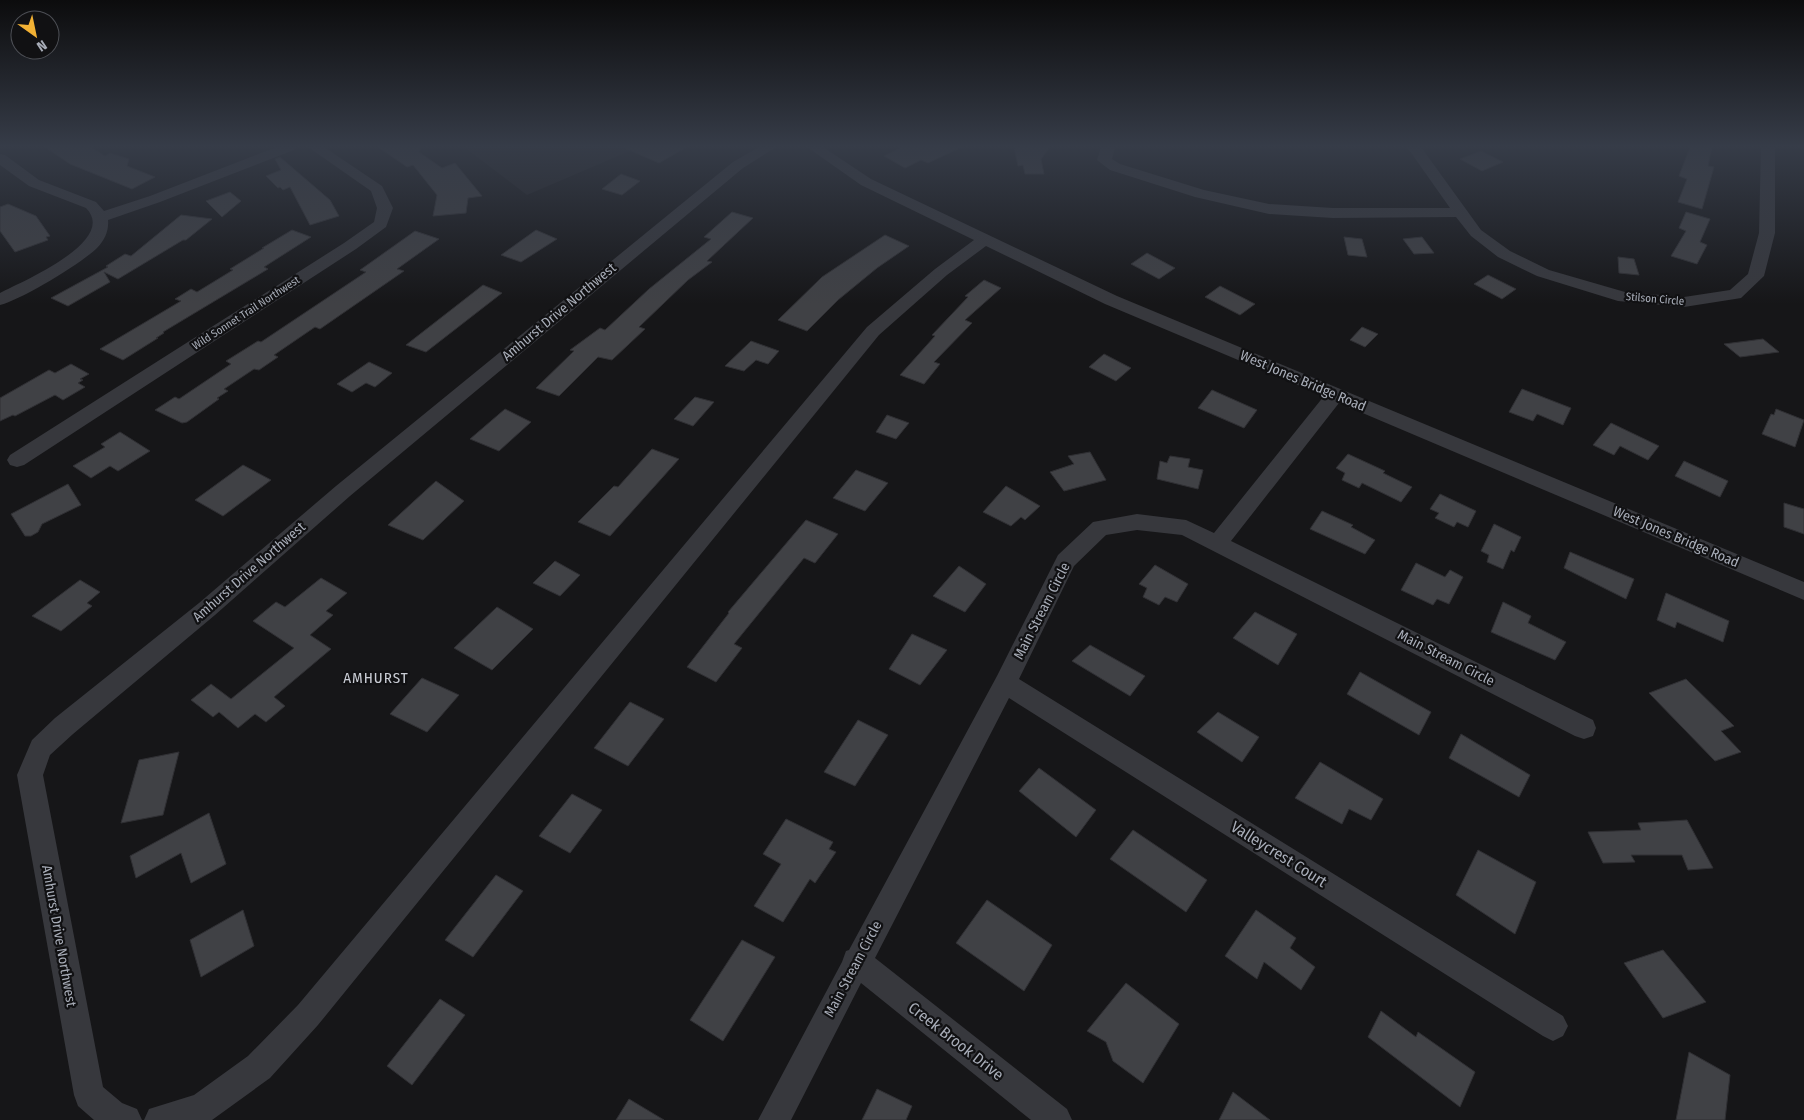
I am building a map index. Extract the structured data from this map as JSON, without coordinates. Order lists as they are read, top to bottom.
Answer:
{
  "streets": {
    "street": [
      "Stilson Circle",
      "Amhurst Drive Northwest",
      "Wild Sonnet Trail Northwest",
      "West Jones Bridge Road",
      "Main Stream Circle",
      "Valleycrest Court",
      "Creek Brook Drive"
    ]
  },
  "crossings": [
    ["Main Stream Circle", "Valleycrest Court"],
    ["Main Stream Circle", "Creek Brook Drive"]
  ],
  "districts": ["AMHURST"],
  "north": "bottom right"
}
